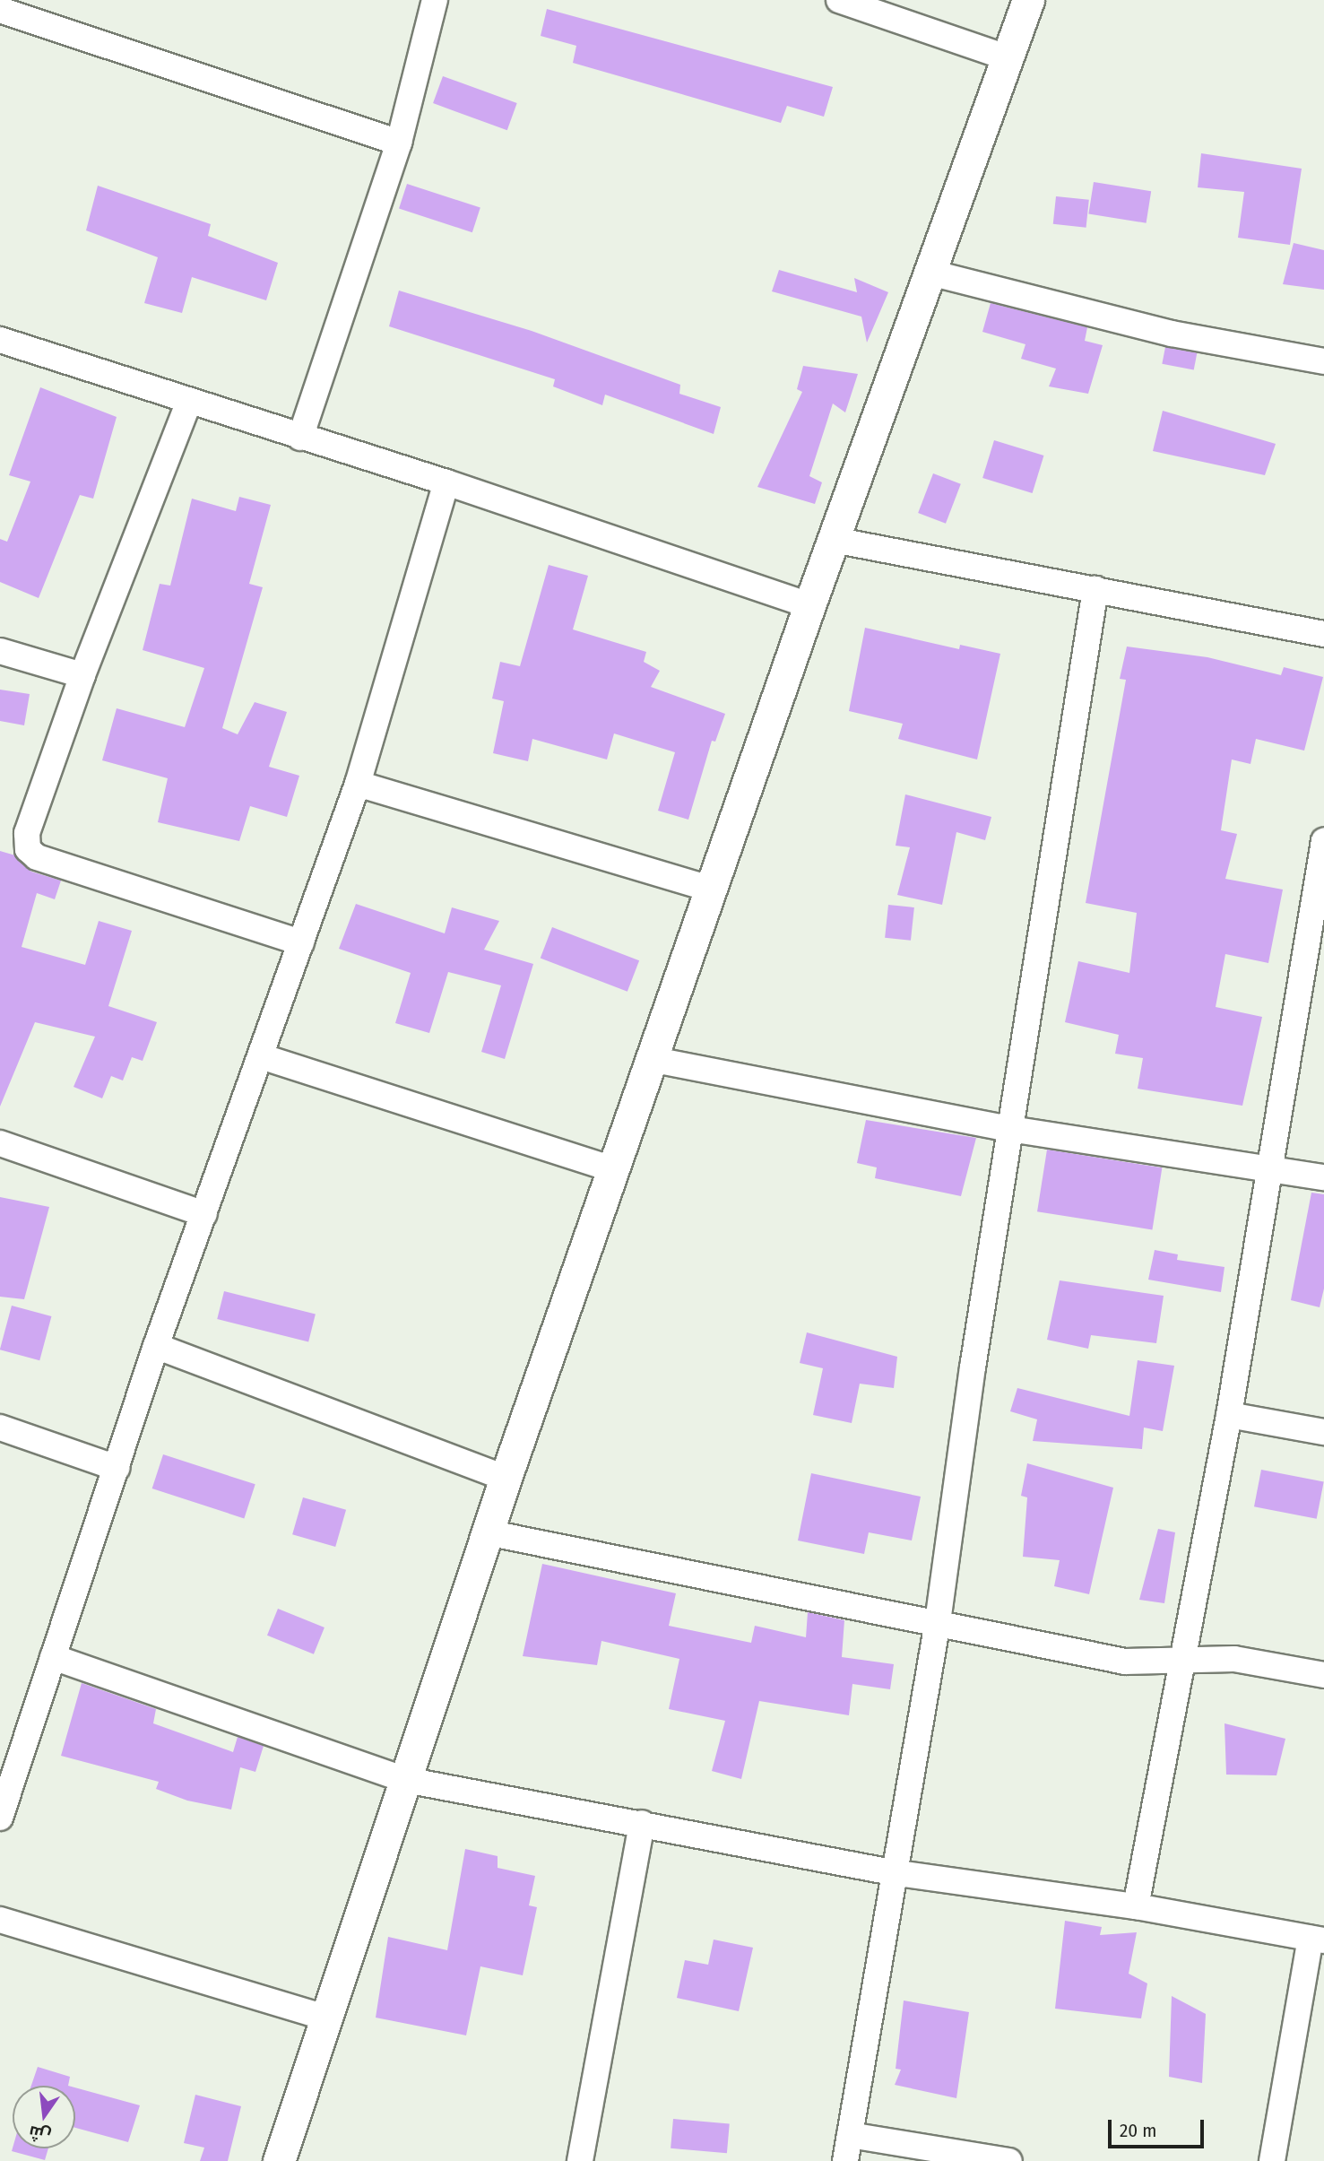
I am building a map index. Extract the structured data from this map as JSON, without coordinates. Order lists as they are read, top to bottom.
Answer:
{
  "scale_bar": "20 m",
  "north": "bottom"
}
